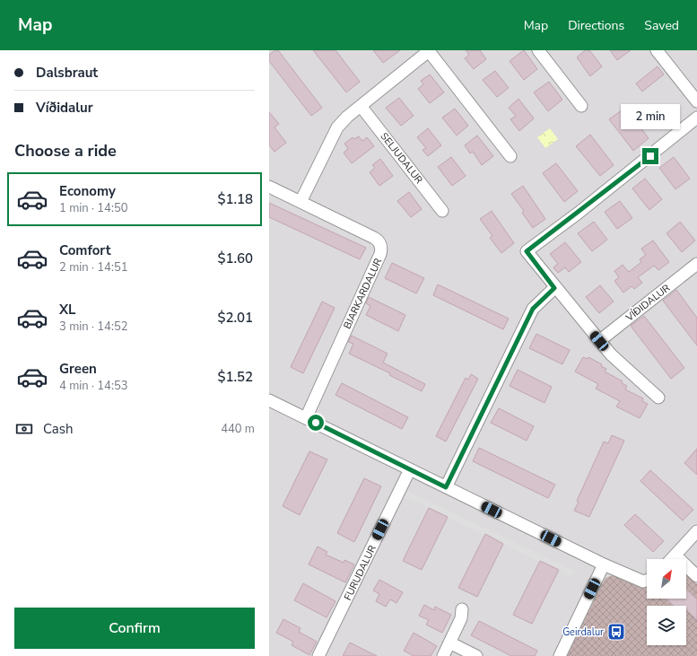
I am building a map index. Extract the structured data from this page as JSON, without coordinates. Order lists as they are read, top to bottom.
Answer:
{
  "streets": {
    "street": [
      "SELJUDALUR",
      "BJARKARDALUR",
      "VÍÐIDALUR",
      "FURUDALUR"
    ]
  },
  "places": {
    "bus stop": ["Geirdalur"]
  },
  "north": "top right",
  "page": {
    "header": "Map",
    "nav": ["Map", "Directions", "Saved"],
    "banner": ["Dalsbraut", "Víðidalur"],
    "bubble": "2 min",
    "heading": "Choose a ride",
    "list": [
      {
        "name": "Economy",
        "note": "1 min · 14:50",
        "value": "$1.18"
      },
      {
        "name": "Comfort",
        "note": "2 min · 14:51",
        "value": "$1.60"
      },
      {
        "name": "XL",
        "note": "3 min · 14:52",
        "value": "$2.01"
      },
      {
        "name": "Green",
        "note": "4 min · 14:53",
        "value": "$1.52"
      }
    ],
    "pay": ["Cash", "440 m"],
    "buttons": "Confirm"
  }
}
